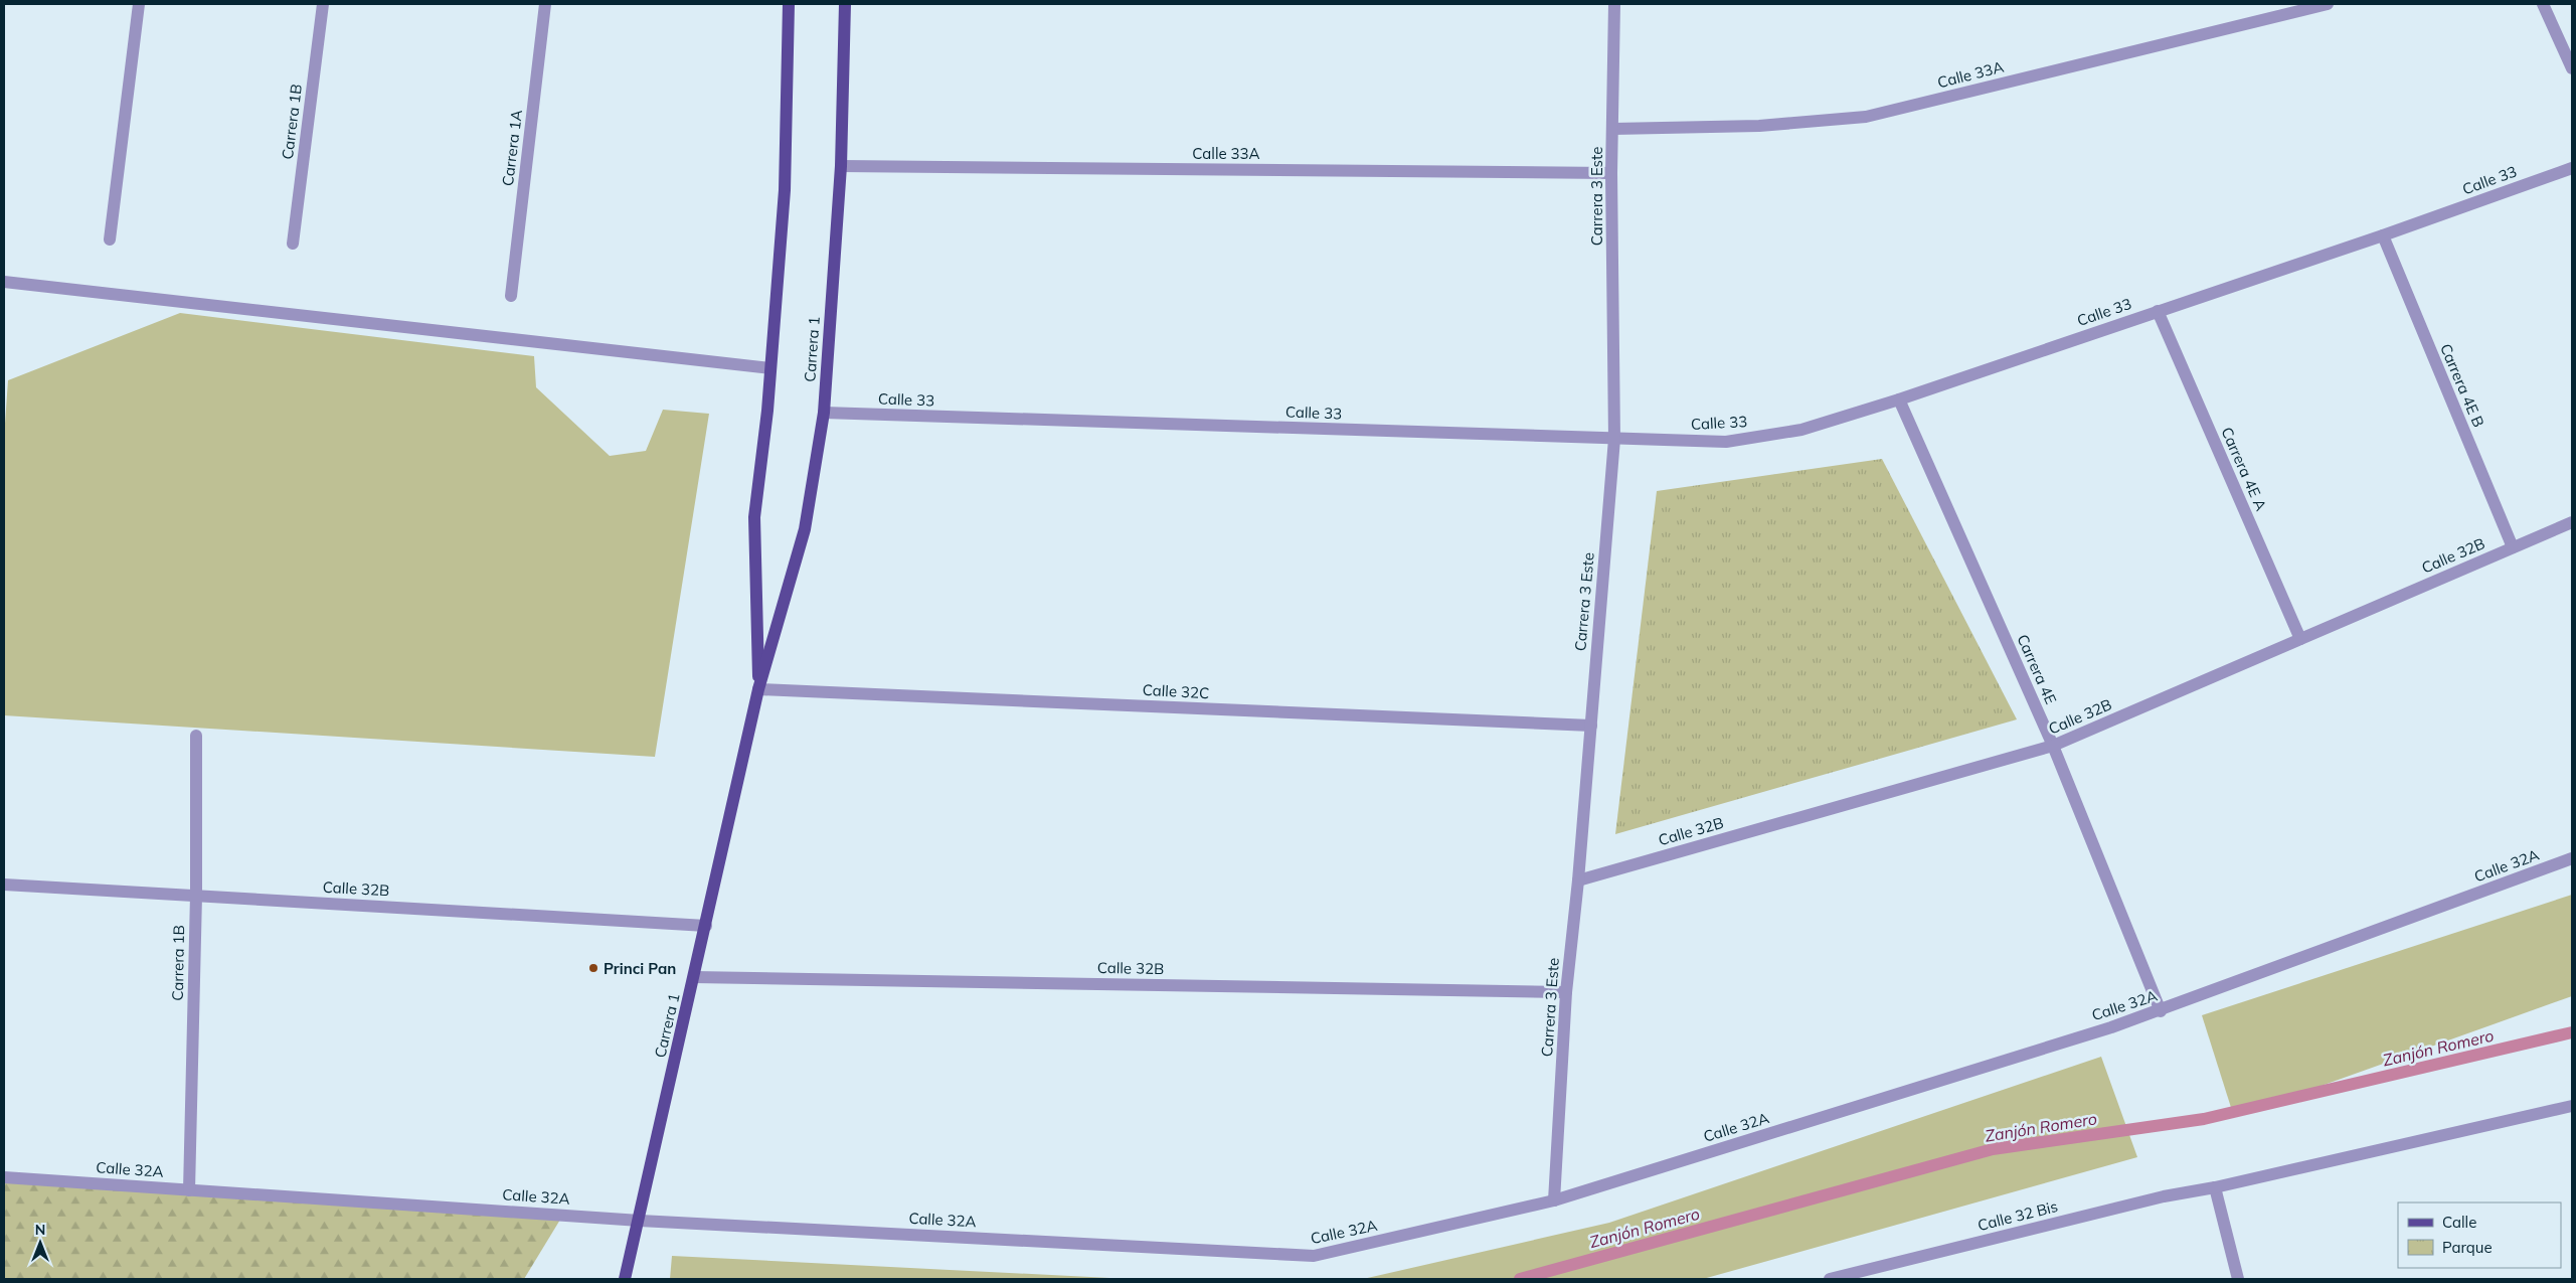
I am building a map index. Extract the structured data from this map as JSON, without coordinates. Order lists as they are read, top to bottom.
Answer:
{
  "streets": {
    "main road": ["Carrera 1"],
    "street": [
      "Calle 33A",
      "Carrera 1B",
      "Carrera 1A",
      "Calle 33",
      "Carrera 3 Este",
      "Carrera 4E B",
      "Carrera 4E A",
      "Calle 32B",
      "Carrera 4E",
      "Calle 32C",
      "Calle 32A",
      "Calle 32 Bis"
    ]
  },
  "crossings": [
    ["Calle 33A", "Carrera 3 Este"],
    ["Calle 33A", "Carrera 1"],
    ["Carrera 1B", "Calle 32B"],
    ["Carrera 1B", "Calle 32A"],
    ["Calle 33", "Carrera 3 Este"],
    ["Calle 33", "Carrera 1"],
    ["Calle 33", "Carrera 4E B"],
    ["Calle 33", "Carrera 4E A"],
    ["Calle 33", "Carrera 4E"],
    ["Carrera 3 Este", "Calle 32B"],
    ["Carrera 3 Este", "Calle 32C"],
    ["Carrera 3 Este", "Calle 32A"],
    ["Carrera 1", "Calle 32B"],
    ["Carrera 1", "Calle 32C"],
    ["Carrera 1", "Calle 32A"],
    ["Carrera 4E B", "Calle 32B"],
    ["Carrera 4E A", "Calle 32B"],
    ["Calle 32B", "Carrera 4E"],
    ["Carrera 4E", "Calle 32A"]
  ],
  "water": ["Zanjón Romero"],
  "places": ["Princi Pan"],
  "legend": ["Calle", "Parque"],
  "north": "top"
}
